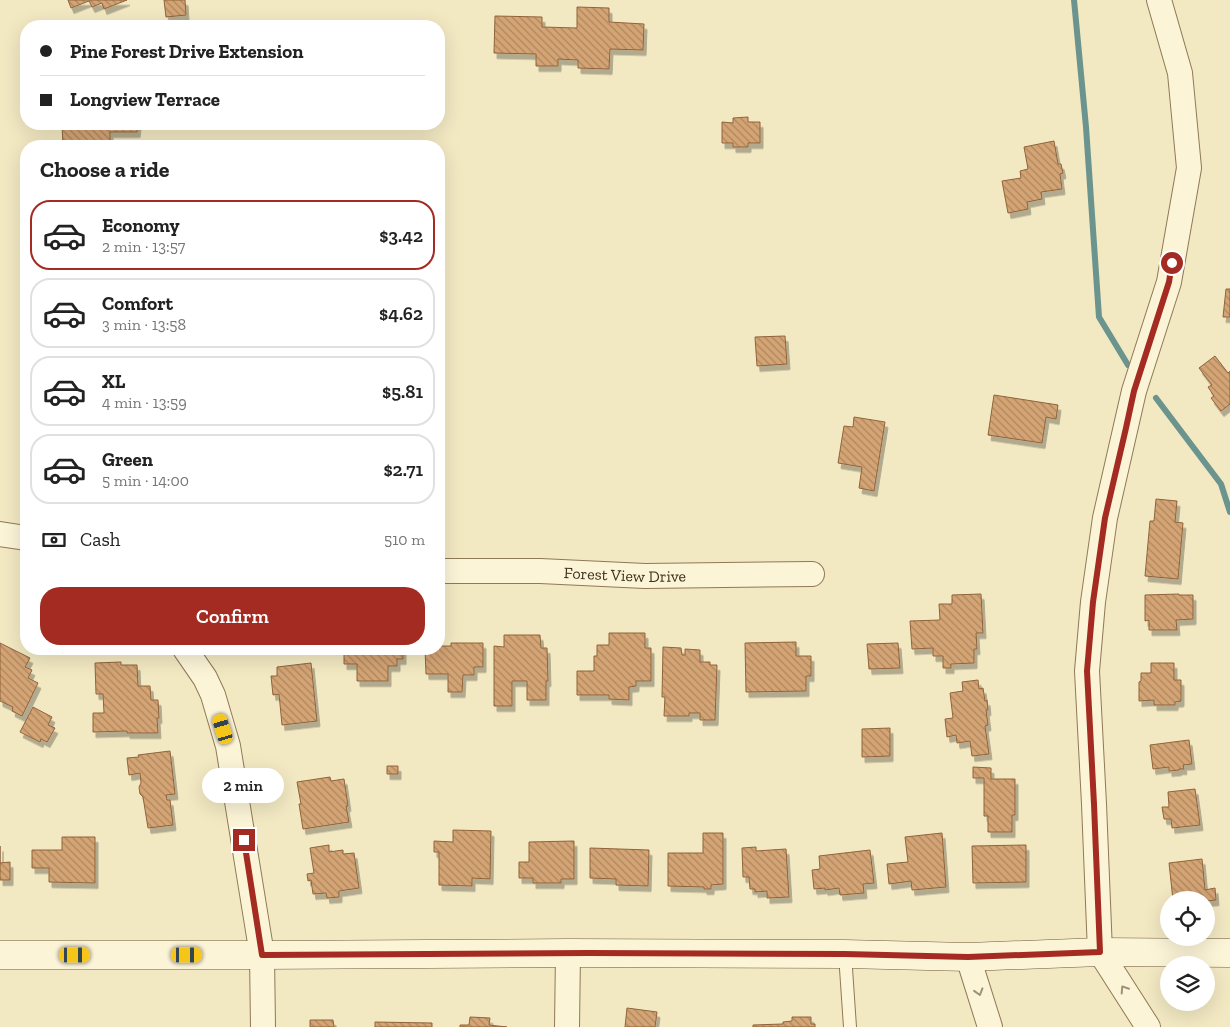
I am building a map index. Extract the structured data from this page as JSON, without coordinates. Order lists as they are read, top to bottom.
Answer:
{
  "streets": {
    "street": ["Forest View Drive"]
  },
  "page": {
    "banner": ["Pine Forest Drive Extension", "Longview Terrace"],
    "heading": "Choose a ride",
    "list": [
      {
        "name": "Economy",
        "note": "2 min · 13:57",
        "value": "$3.42"
      },
      {
        "name": "Comfort",
        "note": "3 min · 13:58",
        "value": "$4.62"
      },
      {
        "name": "XL",
        "note": "4 min · 13:59",
        "value": "$5.81"
      },
      {
        "name": "Green",
        "note": "5 min · 14:00",
        "value": "$2.71"
      }
    ],
    "pay": ["Cash", "510 m"],
    "buttons": "Confirm",
    "bubble": "2 min"
  }
}
